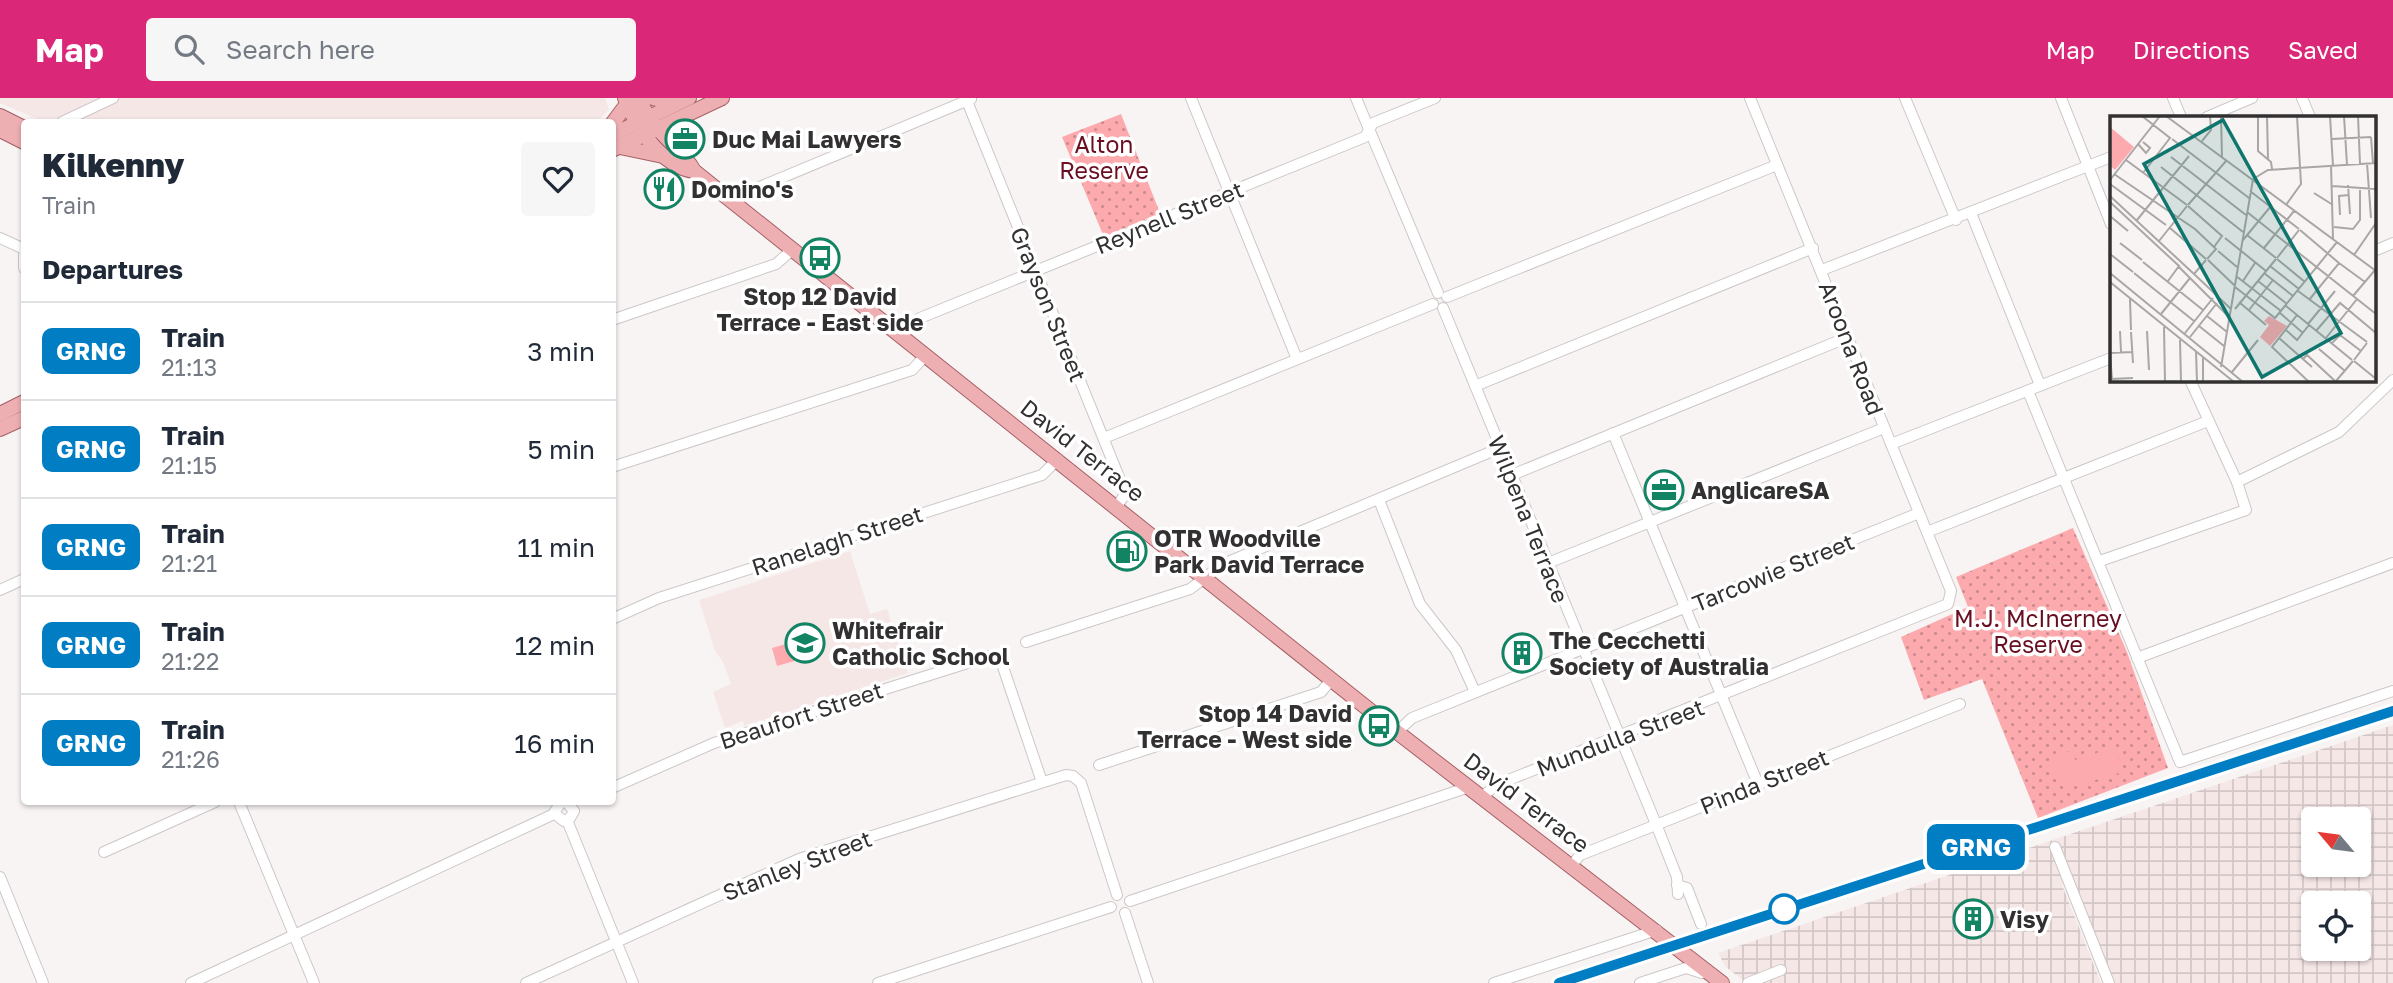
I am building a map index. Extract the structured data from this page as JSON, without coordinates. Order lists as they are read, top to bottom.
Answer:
{
  "streets": {
    "main road": ["David Terrace"],
    "street": [
      "Reynell Street",
      "Grayson Street",
      "Aroona Road",
      "Wilpena Terrace",
      "Ranelagh Street",
      "Tarcowie Street",
      "Beaufort Street",
      "Mundulla Street",
      "Pinda Street",
      "Stanley Street"
    ]
  },
  "crossings": [
    ["Reynell Street", "Grayson Street"],
    ["Reynell Street", "David Terrace"],
    ["Reynell Street", "Wilpena Terrace"],
    ["Grayson Street", "David Terrace"],
    ["Aroona Road", "Tarcowie Street"],
    ["Aroona Road", "Mundulla Street"],
    ["David Terrace", "Ranelagh Street"],
    ["David Terrace", "Tarcowie Street"],
    ["David Terrace", "Mundulla Street"],
    ["David Terrace", "Pinda Street"],
    ["Wilpena Terrace", "Tarcowie Street"],
    ["Wilpena Terrace", "Mundulla Street"],
    ["Wilpena Terrace", "Pinda Street"],
    ["Beaufort Street", "Stanley Street"]
  ],
  "parks": ["Alton Reserve", "M.J. McInerney Reserve"],
  "places": {
    "office": ["Duc Mai Lawyers", "AnglicareSA"],
    "restaurant": ["Domino's"],
    "bus stop": ["Stop 12 David Terrace - East side", "Stop 14 David Terrace - West side"],
    "fuel station": ["OTR Woodville Park David Terrace"],
    "school or university": ["Whitefrair Catholic School"],
    "building": ["The Cecchetti Society of Australia", "Visy"]
  },
  "north": "top left",
  "page": {
    "header": "Map",
    "search": "Search here",
    "nav": ["Map", "Directions", "Saved"],
    "on_map": "GRNG",
    "heading": [
      ["Kilkenny", "Train"],
      "Departures"
    ],
    "list": [
      {
        "mark": "GRNG",
        "name": "Train",
        "note": "21:13",
        "value": "3 min"
      },
      {
        "mark": "GRNG",
        "name": "Train",
        "note": "21:15",
        "value": "5 min"
      },
      {
        "mark": "GRNG",
        "name": "Train",
        "note": "21:21",
        "value": "11 min"
      },
      {
        "mark": "GRNG",
        "name": "Train",
        "note": "21:22",
        "value": "12 min"
      },
      {
        "mark": "GRNG",
        "name": "Train",
        "note": "21:26",
        "value": "16 min"
      }
    ]
  }
}
